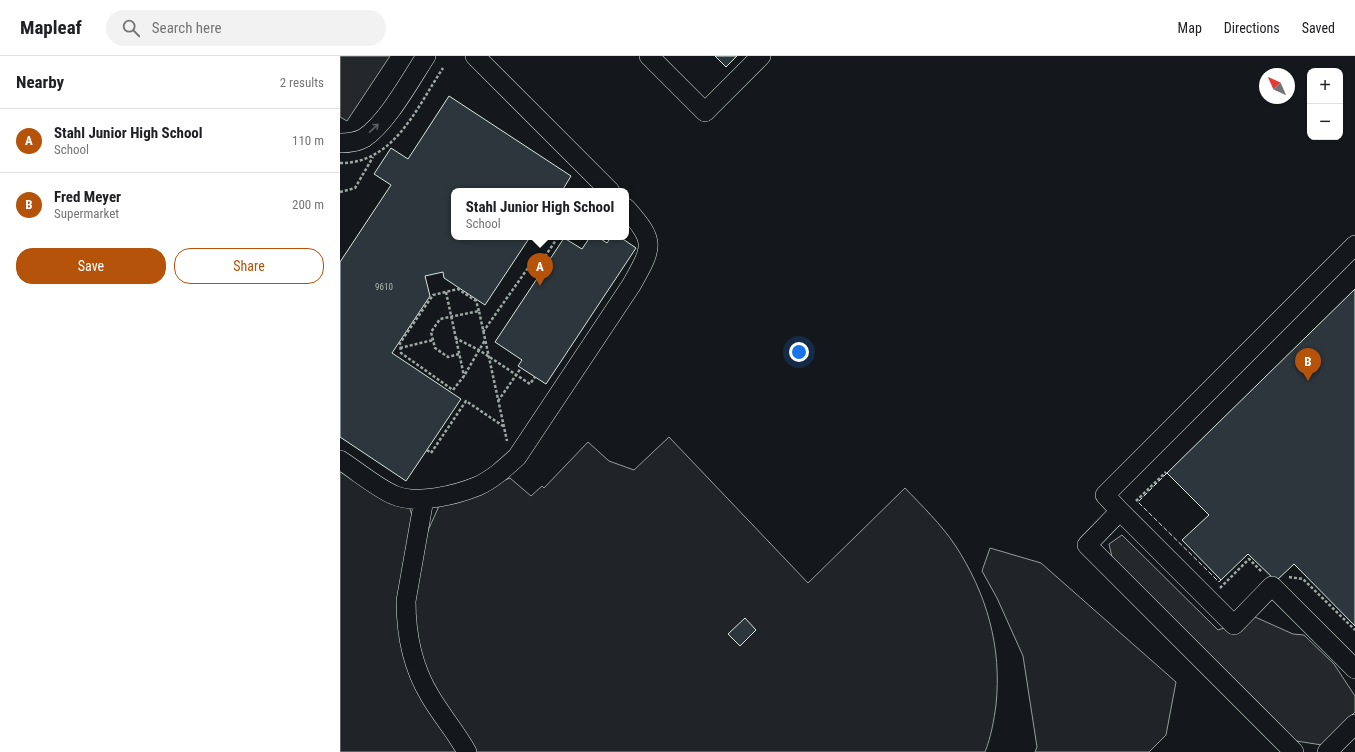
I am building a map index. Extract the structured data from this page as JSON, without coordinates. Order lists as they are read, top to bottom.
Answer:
{
  "house_numbers": ["9610"],
  "north": "top left",
  "page": {
    "header": "Mapleaf",
    "search": "Search here",
    "nav": ["Map", "Directions", "Saved"],
    "heading": ["Nearby", "2 results"],
    "map_buttons": ["+", "−"],
    "list": [
      {
        "mark": "A",
        "name": "Stahl Junior High School",
        "note": "School",
        "value": "110 m"
      },
      {
        "mark": "B",
        "name": "Fred Meyer",
        "note": "Supermarket",
        "value": "200 m"
      }
    ],
    "popup": ["Stahl Junior High School", "School"],
    "buttons": ["Save", "Share"],
    "pins": ["A", "B"]
  }
}
